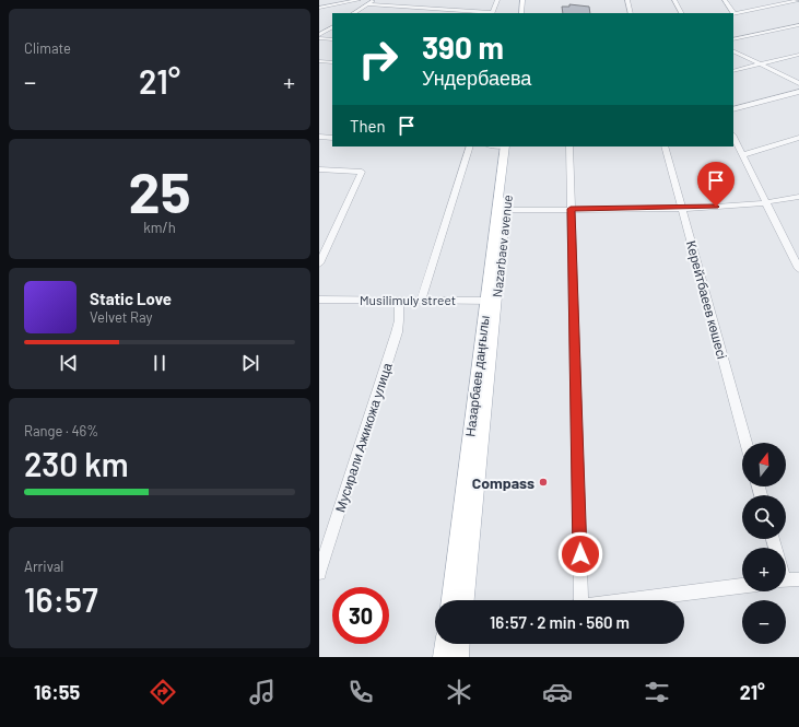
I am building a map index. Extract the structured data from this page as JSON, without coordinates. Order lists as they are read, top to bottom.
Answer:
{
  "streets": {
    "main road": ["Nazarbaev avenue", "Назарбаев даңғылы"],
    "street": ["Musilimuly street", "Керейтбаеев көшесі", "Мусирали Ажикожа улица"]
  },
  "crossings": [
    ["Nazarbaev avenue", "Musilimuly street"],
    ["Nazarbaev avenue", "Назарбаев даңғылы"],
    ["Musilimuly street", "Назарбаев даңғылы"],
    ["Musilimuly street", "Мусирали Ажикожа улица"]
  ],
  "places": ["Compass"],
  "north": "top",
  "page": {
    "tile": [
      "Climate",
      ["25", "km/h"],
      ["Range · 46%", "230 km"],
      ["Arrival", "16:57"]
    ],
    "turn": ["390 m", "Ундербаева"],
    "heat": ["−", "21°", "+"],
    "then": "Then",
    "song": ["Static Love", "Velvet Ray"],
    "map_buttons": ["+", "−"],
    "limit": "30",
    "trip": "16:57 · 2 min · 560 m",
    "tabs": ["16:55", "21°"]
  }
}
